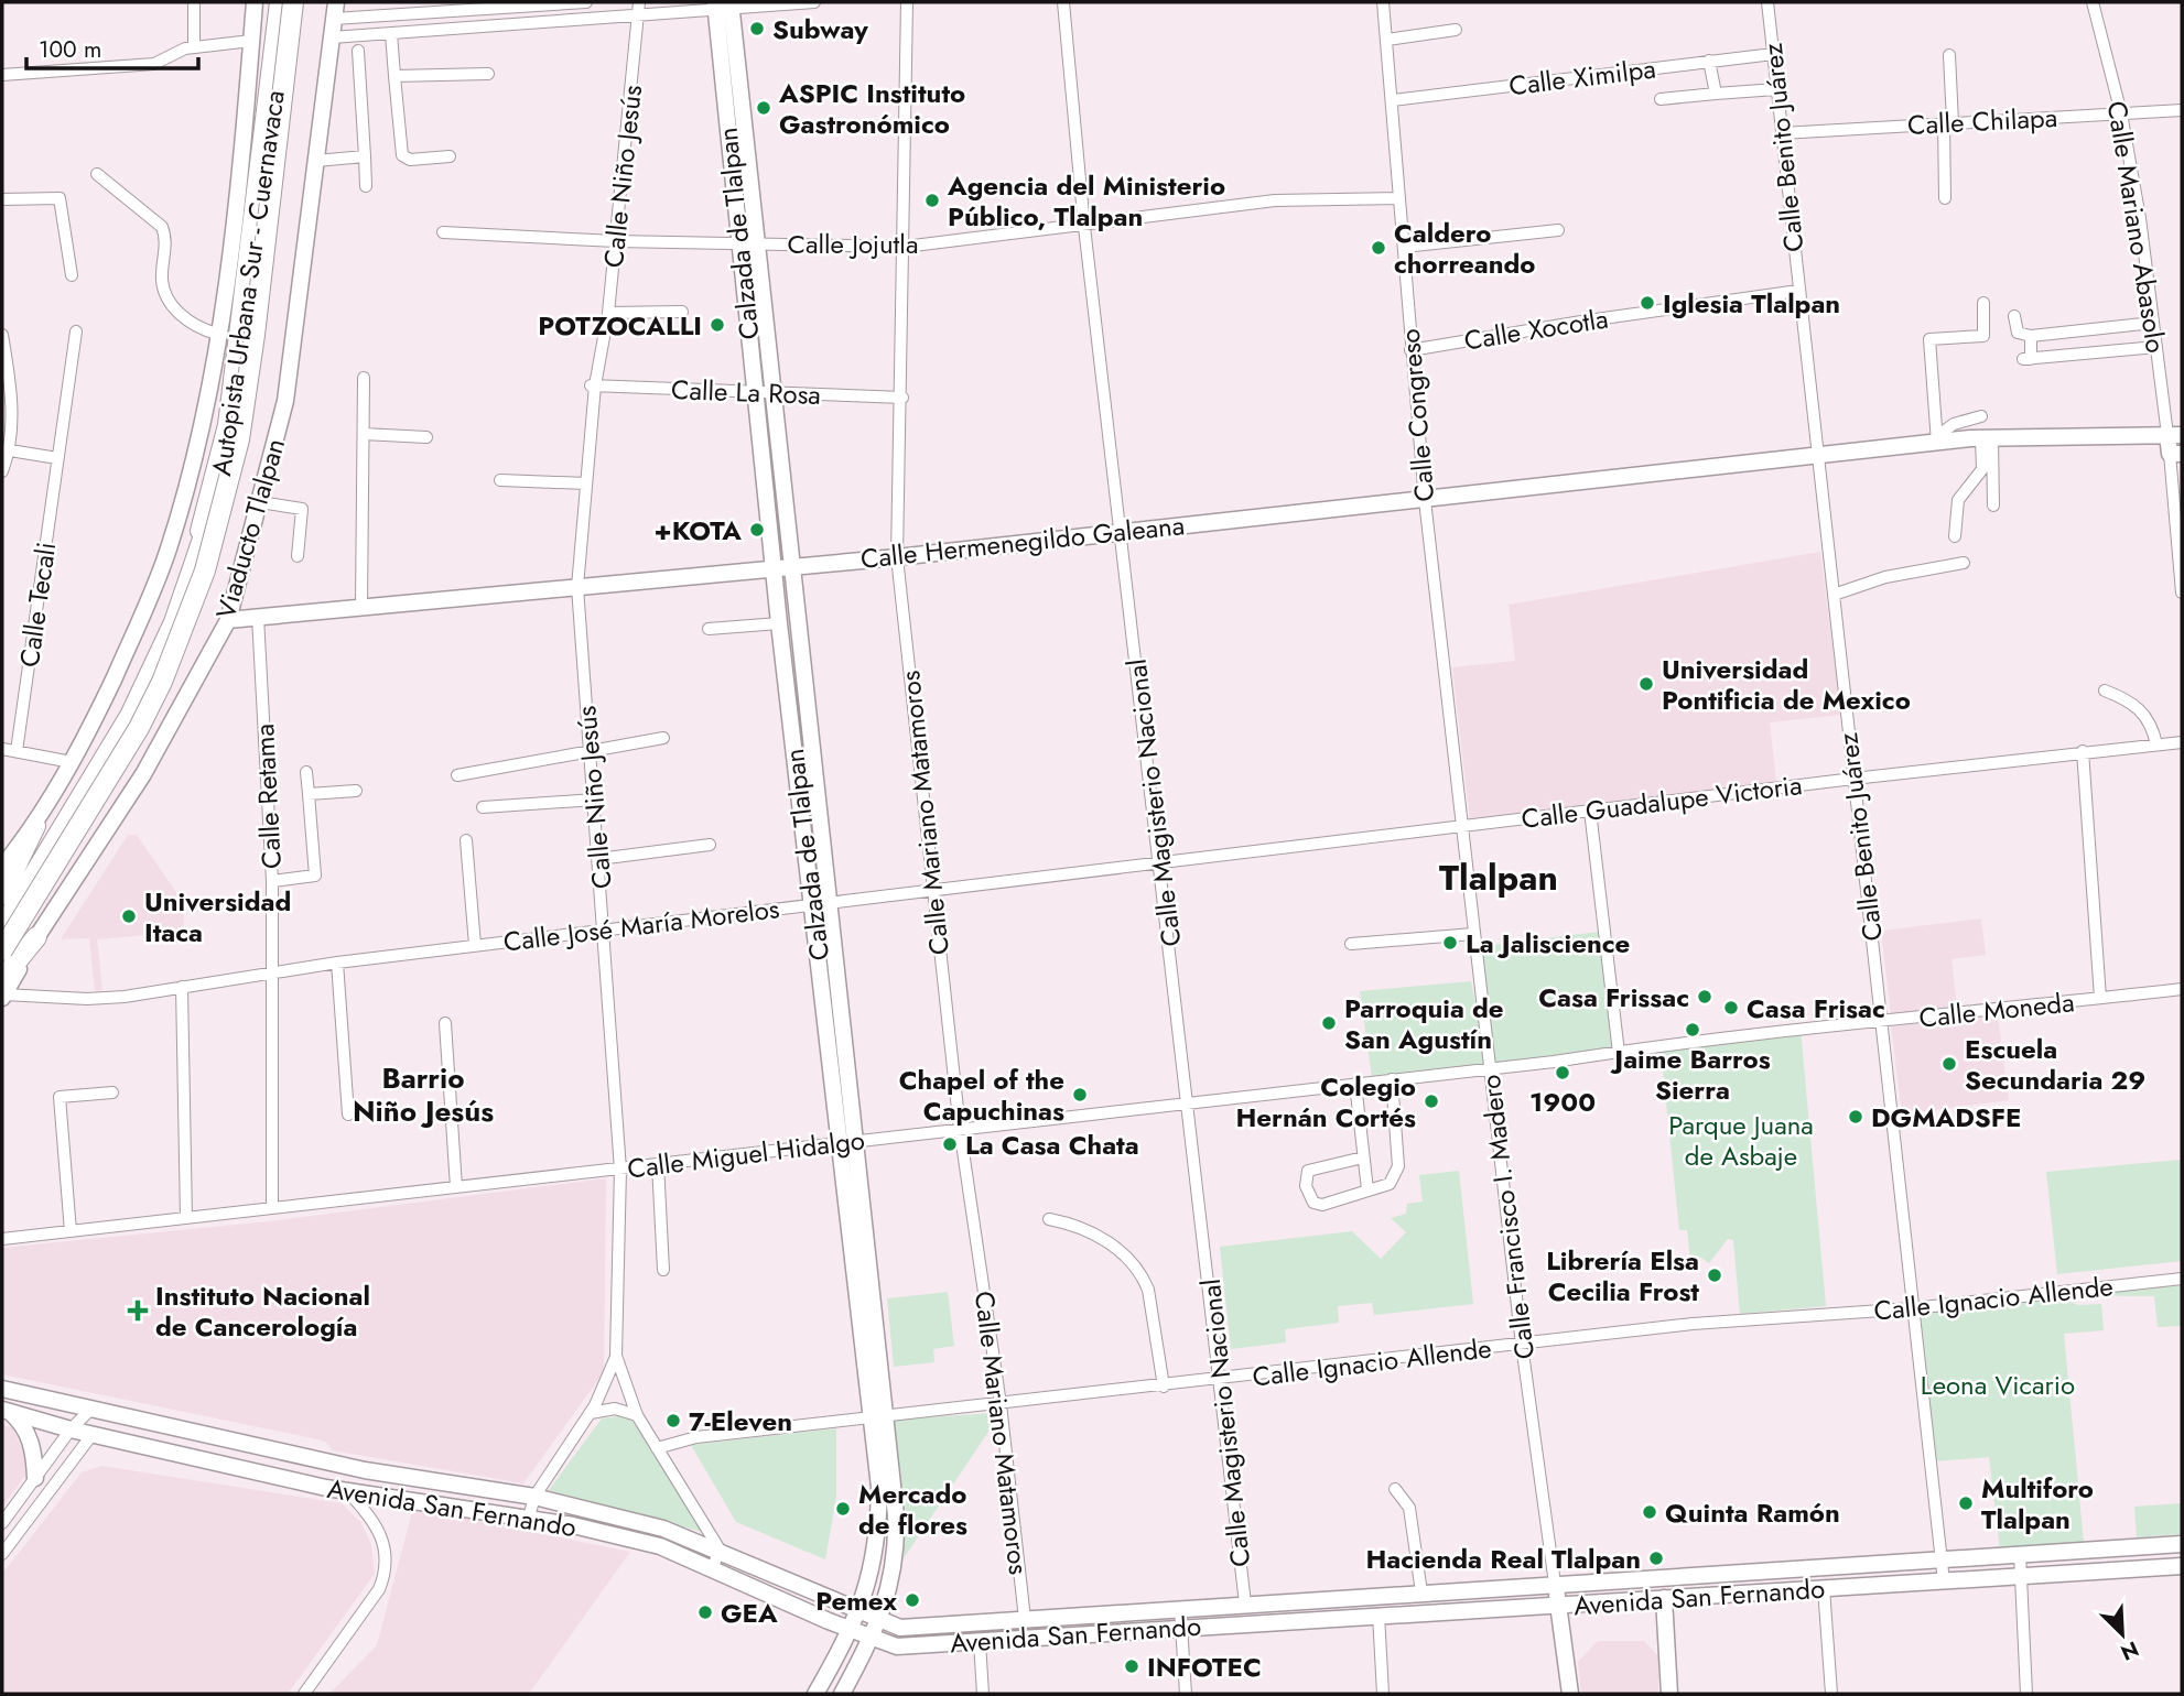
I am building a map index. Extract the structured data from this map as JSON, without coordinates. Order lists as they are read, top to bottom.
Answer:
{
  "streets": {
    "highway": ["Autopista Urbana Sur - Cuernavaca", "Viaducto Tlalpan"],
    "main road": [
      "Calle Mariano Abasolo",
      "Calzada de Tlalpan",
      "Calle Hermenegildo Galeana",
      "Calle Francisco I. Madero",
      "Avenida San Fernando"
    ],
    "street": [
      "Calle Ximilpa",
      "Calle Chilapa",
      "Calle Benito Juárez",
      "Calle Niño Jesús",
      "Calle Jojutla",
      "Calle Xocotla",
      "Calle La Rosa",
      "Calle Congreso",
      "Calle Tecali",
      "Calle Retama",
      "Calle Guadalupe Victoria",
      "Calle Magisterio Nacional",
      "Calle Mariano Matamoros",
      "Calle José María Morelos",
      "Calle Moneda",
      "Calle Miguel Hidalgo",
      "Calle Ignacio Allende"
    ]
  },
  "crossings": [
    ["Calle Ximilpa", "Calle Benito Juárez"],
    ["Calle Ximilpa", "Calle Congreso"],
    ["Calle Chilapa", "Calle Benito Juárez"],
    ["Calle Chilapa", "Calle Mariano Abasolo"],
    ["Calle Benito Juárez", "Calle Xocotla"],
    ["Calle Benito Juárez", "Calle Hermenegildo Galeana"],
    ["Calle Benito Juárez", "Calle Guadalupe Victoria"],
    ["Calle Benito Juárez", "Calle Moneda"],
    ["Calle Benito Juárez", "Calle Ignacio Allende"],
    ["Calle Benito Juárez", "Avenida San Fernando"],
    ["Calle Niño Jesús", "Calle Jojutla"],
    ["Calle Niño Jesús", "Calle La Rosa"],
    ["Calle Niño Jesús", "Calle Hermenegildo Galeana"],
    ["Calle Niño Jesús", "Calle José María Morelos"],
    ["Calle Niño Jesús", "Calle Miguel Hidalgo"],
    ["Calle Niño Jesús", "Calle Ignacio Allende"],
    ["Calle Niño Jesús", "Avenida San Fernando"],
    ["Calle Mariano Abasolo", "Calle Hermenegildo Galeana"],
    ["Calzada de Tlalpan", "Calle Jojutla"],
    ["Calzada de Tlalpan", "Calle La Rosa"],
    ["Calzada de Tlalpan", "Calle Hermenegildo Galeana"],
    ["Calzada de Tlalpan", "Calle José María Morelos"],
    ["Calzada de Tlalpan", "Calle Miguel Hidalgo"],
    ["Calzada de Tlalpan", "Calle Ignacio Allende"],
    ["Calzada de Tlalpan", "Avenida San Fernando"],
    ["Calle Jojutla", "Calle Congreso"],
    ["Calle Jojutla", "Calle Magisterio Nacional"],
    ["Calle Jojutla", "Calle Mariano Matamoros"],
    ["Autopista Urbana Sur - Cuernavaca", "Viaducto Tlalpan"],
    ["Calle Xocotla", "Calle Congreso"],
    ["Calle La Rosa", "Calle Mariano Matamoros"],
    ["Calle Congreso", "Calle Hermenegildo Galeana"],
    ["Calle Congreso", "Calle Guadalupe Victoria"],
    ["Calle Congreso", "Calle José María Morelos"],
    ["Calle Congreso", "Calle Francisco I. Madero"],
    ["Viaducto Tlalpan", "Calle Hermenegildo Galeana"],
    ["Calle Hermenegildo Galeana", "Calle Retama"],
    ["Calle Hermenegildo Galeana", "Calle Magisterio Nacional"],
    ["Calle Hermenegildo Galeana", "Calle Mariano Matamoros"],
    ["Calle Retama", "Calle José María Morelos"],
    ["Calle Retama", "Calle Miguel Hidalgo"],
    ["Calle Guadalupe Victoria", "Calle José María Morelos"],
    ["Calle Guadalupe Victoria", "Calle Francisco I. Madero"],
    ["Calle Magisterio Nacional", "Calle José María Morelos"],
    ["Calle Magisterio Nacional", "Calle Miguel Hidalgo"],
    ["Calle Magisterio Nacional", "Calle Ignacio Allende"],
    ["Calle Magisterio Nacional", "Avenida San Fernando"],
    ["Calle Mariano Matamoros", "Calle José María Morelos"],
    ["Calle Mariano Matamoros", "Calle Miguel Hidalgo"],
    ["Calle Mariano Matamoros", "Calle Ignacio Allende"],
    ["Calle Mariano Matamoros", "Avenida San Fernando"],
    ["Calle José María Morelos", "Calle Francisco I. Madero"],
    ["Calle Moneda", "Calle Miguel Hidalgo"],
    ["Calle Moneda", "Calle Francisco I. Madero"],
    ["Calle Miguel Hidalgo", "Calle Francisco I. Madero"],
    ["Calle Francisco I. Madero", "Calle Ignacio Allende"],
    ["Calle Francisco I. Madero", "Avenida San Fernando"]
  ],
  "districts": ["Tlalpan", "Barrio Niño Jesús"],
  "parks": ["Parque Juana de Asbaje", "Leona Vicario"],
  "places": {
    "other": [
      "Subway",
      "ASPIC Instituto Gastronómico",
      "Agencia del Ministerio Público, Tlalpan",
      "Caldero chorreando",
      "Iglesia Tlalpan",
      "POTZOCALLI",
      "+KOTA",
      "Universidad Pontificia de Mexico",
      "Universidad Itaca",
      "La Jaliscience",
      "Casa Frissac",
      "Casa Frisac",
      "Parroquia de San Agustín",
      "Jaime Barros Sierra",
      "Escuela Secundaria 29",
      "1900",
      "Chapel of the Capuchinas",
      "Colegio Hernán Cortés",
      "DGMADSFE",
      "La Casa Chata",
      "Librería Elsa Cecilia Frost",
      "7-Eleven",
      "Multiforo Tlalpan",
      "Mercado de flores",
      "Quinta Ramón",
      "Hacienda Real Tlalpan",
      "Pemex",
      "GEA",
      "INFOTEC"
    ],
    "health": ["Instituto Nacional de Cancerología"]
  },
  "scale_bar": "100 m",
  "north": "bottom right"
}
